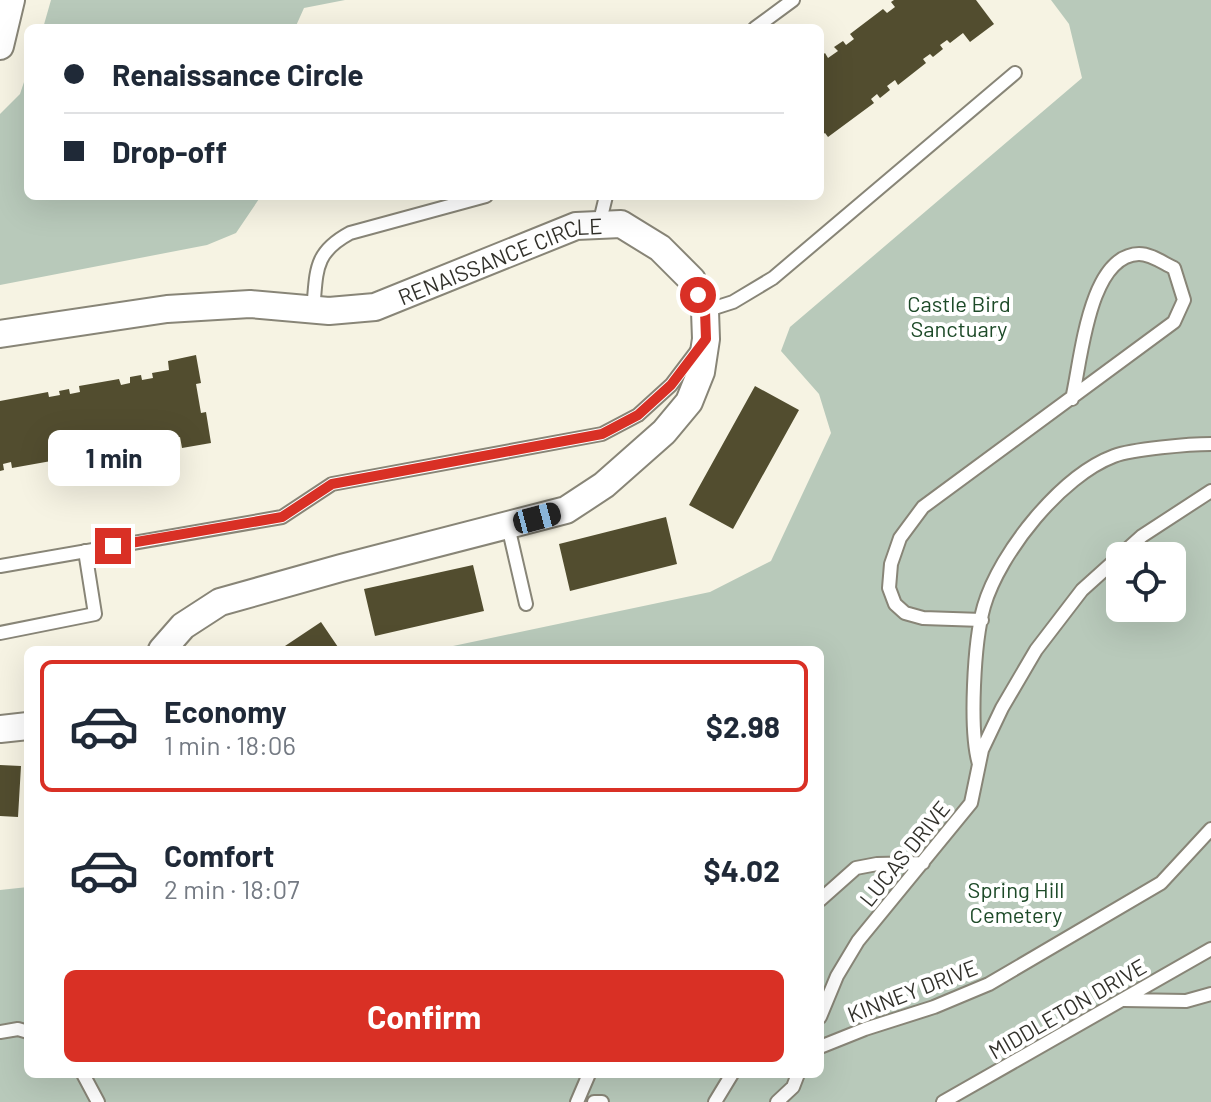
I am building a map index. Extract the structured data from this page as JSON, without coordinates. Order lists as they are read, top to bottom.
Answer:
{
  "streets": {
    "street": ["RENAISSANCE CIRCLE"],
    "lane": ["LUCAS DRIVE", "KINNEY DRIVE", "MIDDLETON DRIVE"]
  },
  "parks": ["Castle Bird Sanctuary", "Spring Hill Cemetery"],
  "page": {
    "banner": ["Renaissance Circle", "Drop-off"],
    "bubble": "1 min",
    "list": [
      {
        "name": "Economy",
        "note": "1 min · 18:06",
        "value": "$2.98"
      },
      {
        "name": "Comfort",
        "note": "2 min · 18:07",
        "value": "$4.02"
      }
    ],
    "buttons": "Confirm"
  }
}
